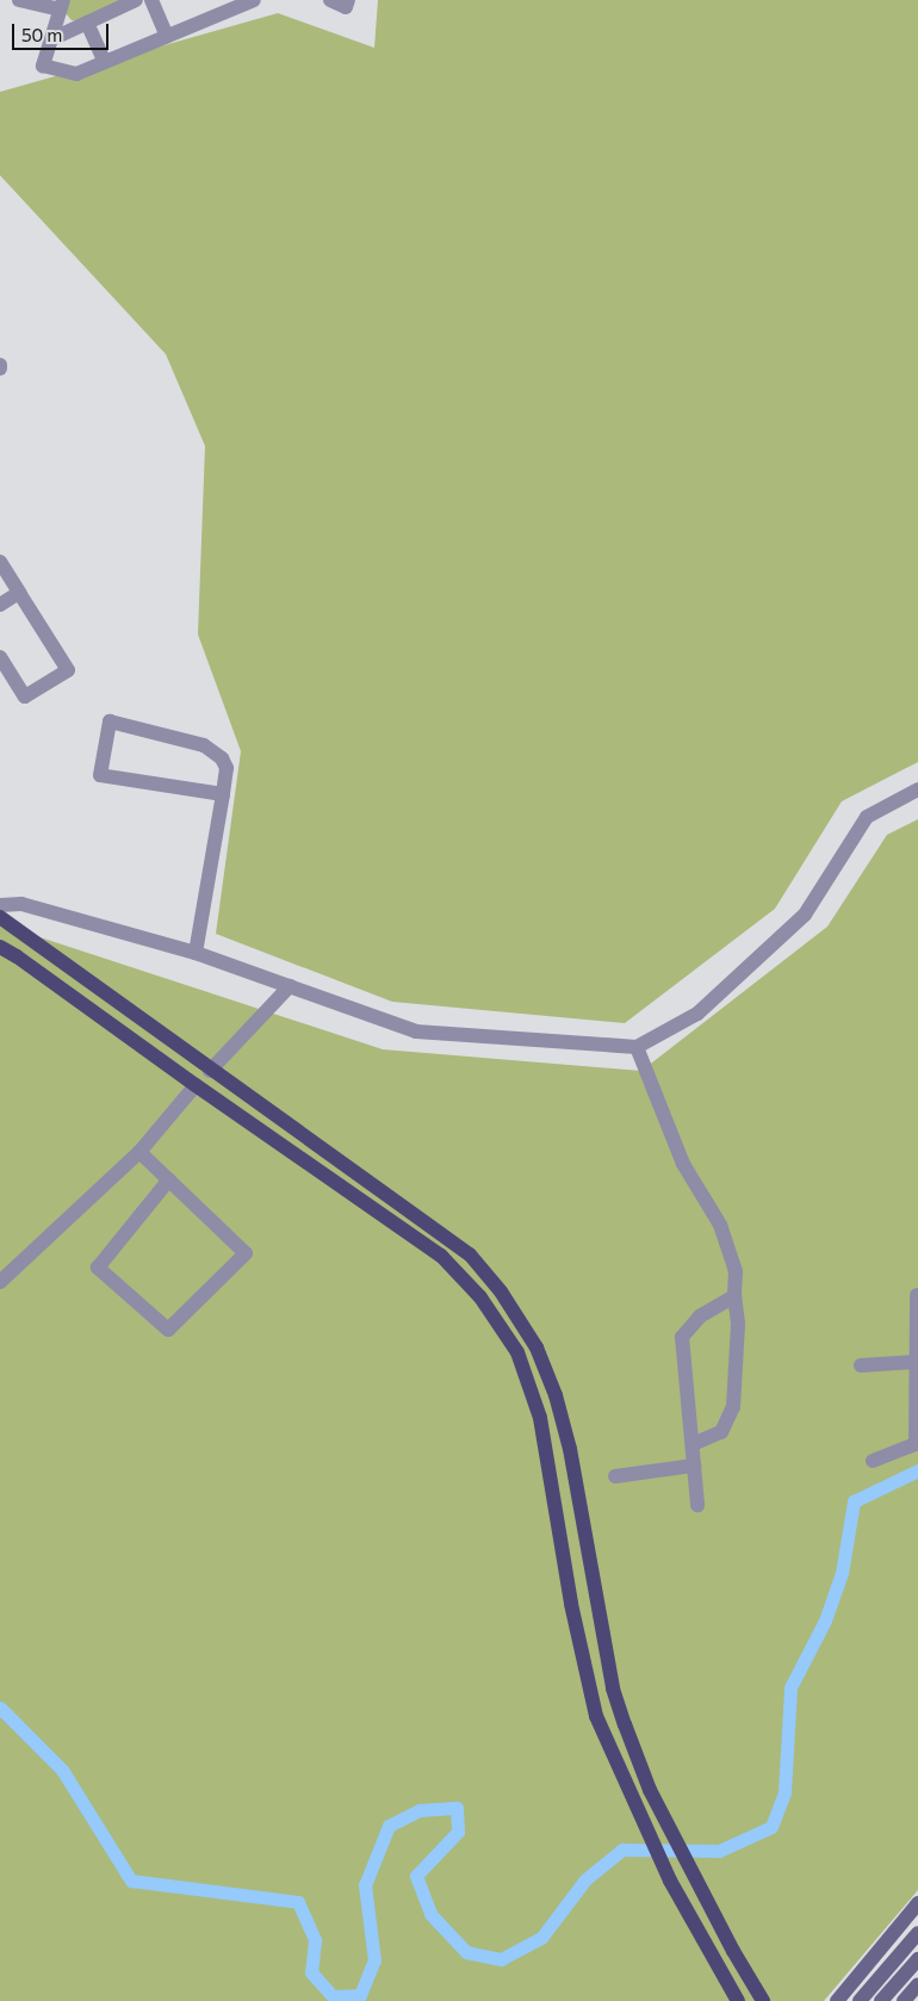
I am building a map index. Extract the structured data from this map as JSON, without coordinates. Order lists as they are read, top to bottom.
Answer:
{
  "scale_bar": "50 m"
}
